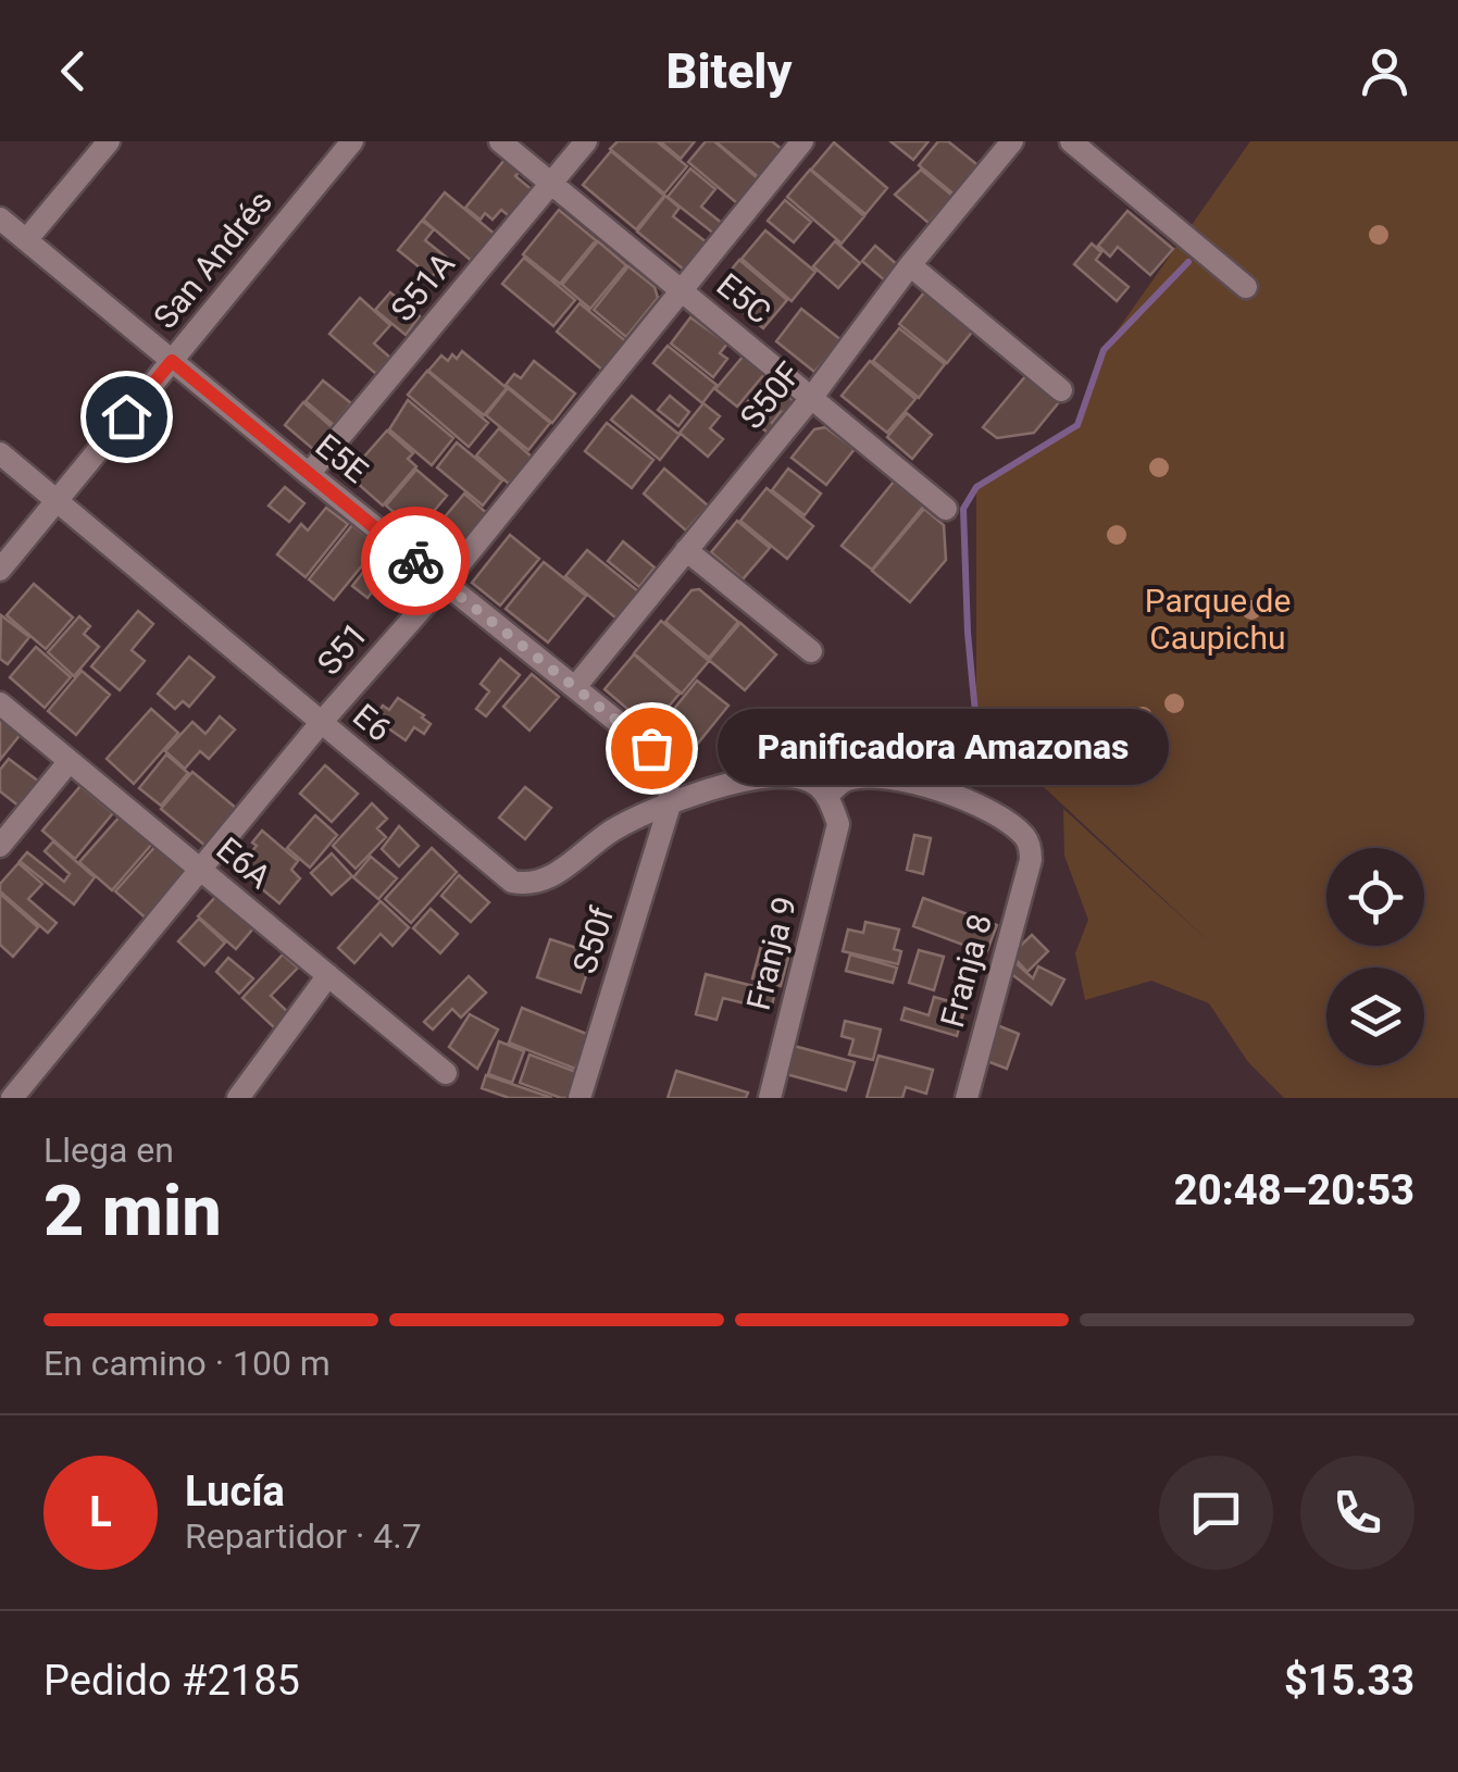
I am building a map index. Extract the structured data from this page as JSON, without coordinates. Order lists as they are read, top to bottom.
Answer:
{
  "streets": {
    "street": [
      "San Andrés",
      "S51A",
      "E5C",
      "S50F",
      "E5E",
      "S51",
      "E6",
      "E6A",
      "S50f",
      "Franja 9",
      "Franja 8"
    ]
  },
  "crossings": [
    ["San Andrés", "E5E"],
    ["San Andrés", "E6"],
    ["S51A", "E5C"],
    ["S51A", "E5E"],
    ["E5C", "S50F"],
    ["E5C", "S51"],
    ["S50F", "E5E"],
    ["E5E", "S51"],
    ["E5E", "E6"],
    ["E5E", "S50f"],
    ["S51", "E6"],
    ["S51", "E6A"],
    ["E6", "S50f"],
    ["E6", "Franja 9"],
    ["E6", "Franja 8"],
    ["Franja 9", "Franja 8"]
  ],
  "parks": ["Parque de Caupichu"],
  "places": ["Panificadora Amazonas"],
  "page": {
    "header": "Bitely",
    "bubble": "Panificadora Amazonas",
    "heading": ["2 min", "Llega en", "20:48–20:53"],
    "panel": [
      "Lucía",
      "Repartidor · 4.7",
      "Pedido #2185",
      "$15.33"
    ],
    "bar": "En camino · 100 m",
    "round": "L"
  }
}
